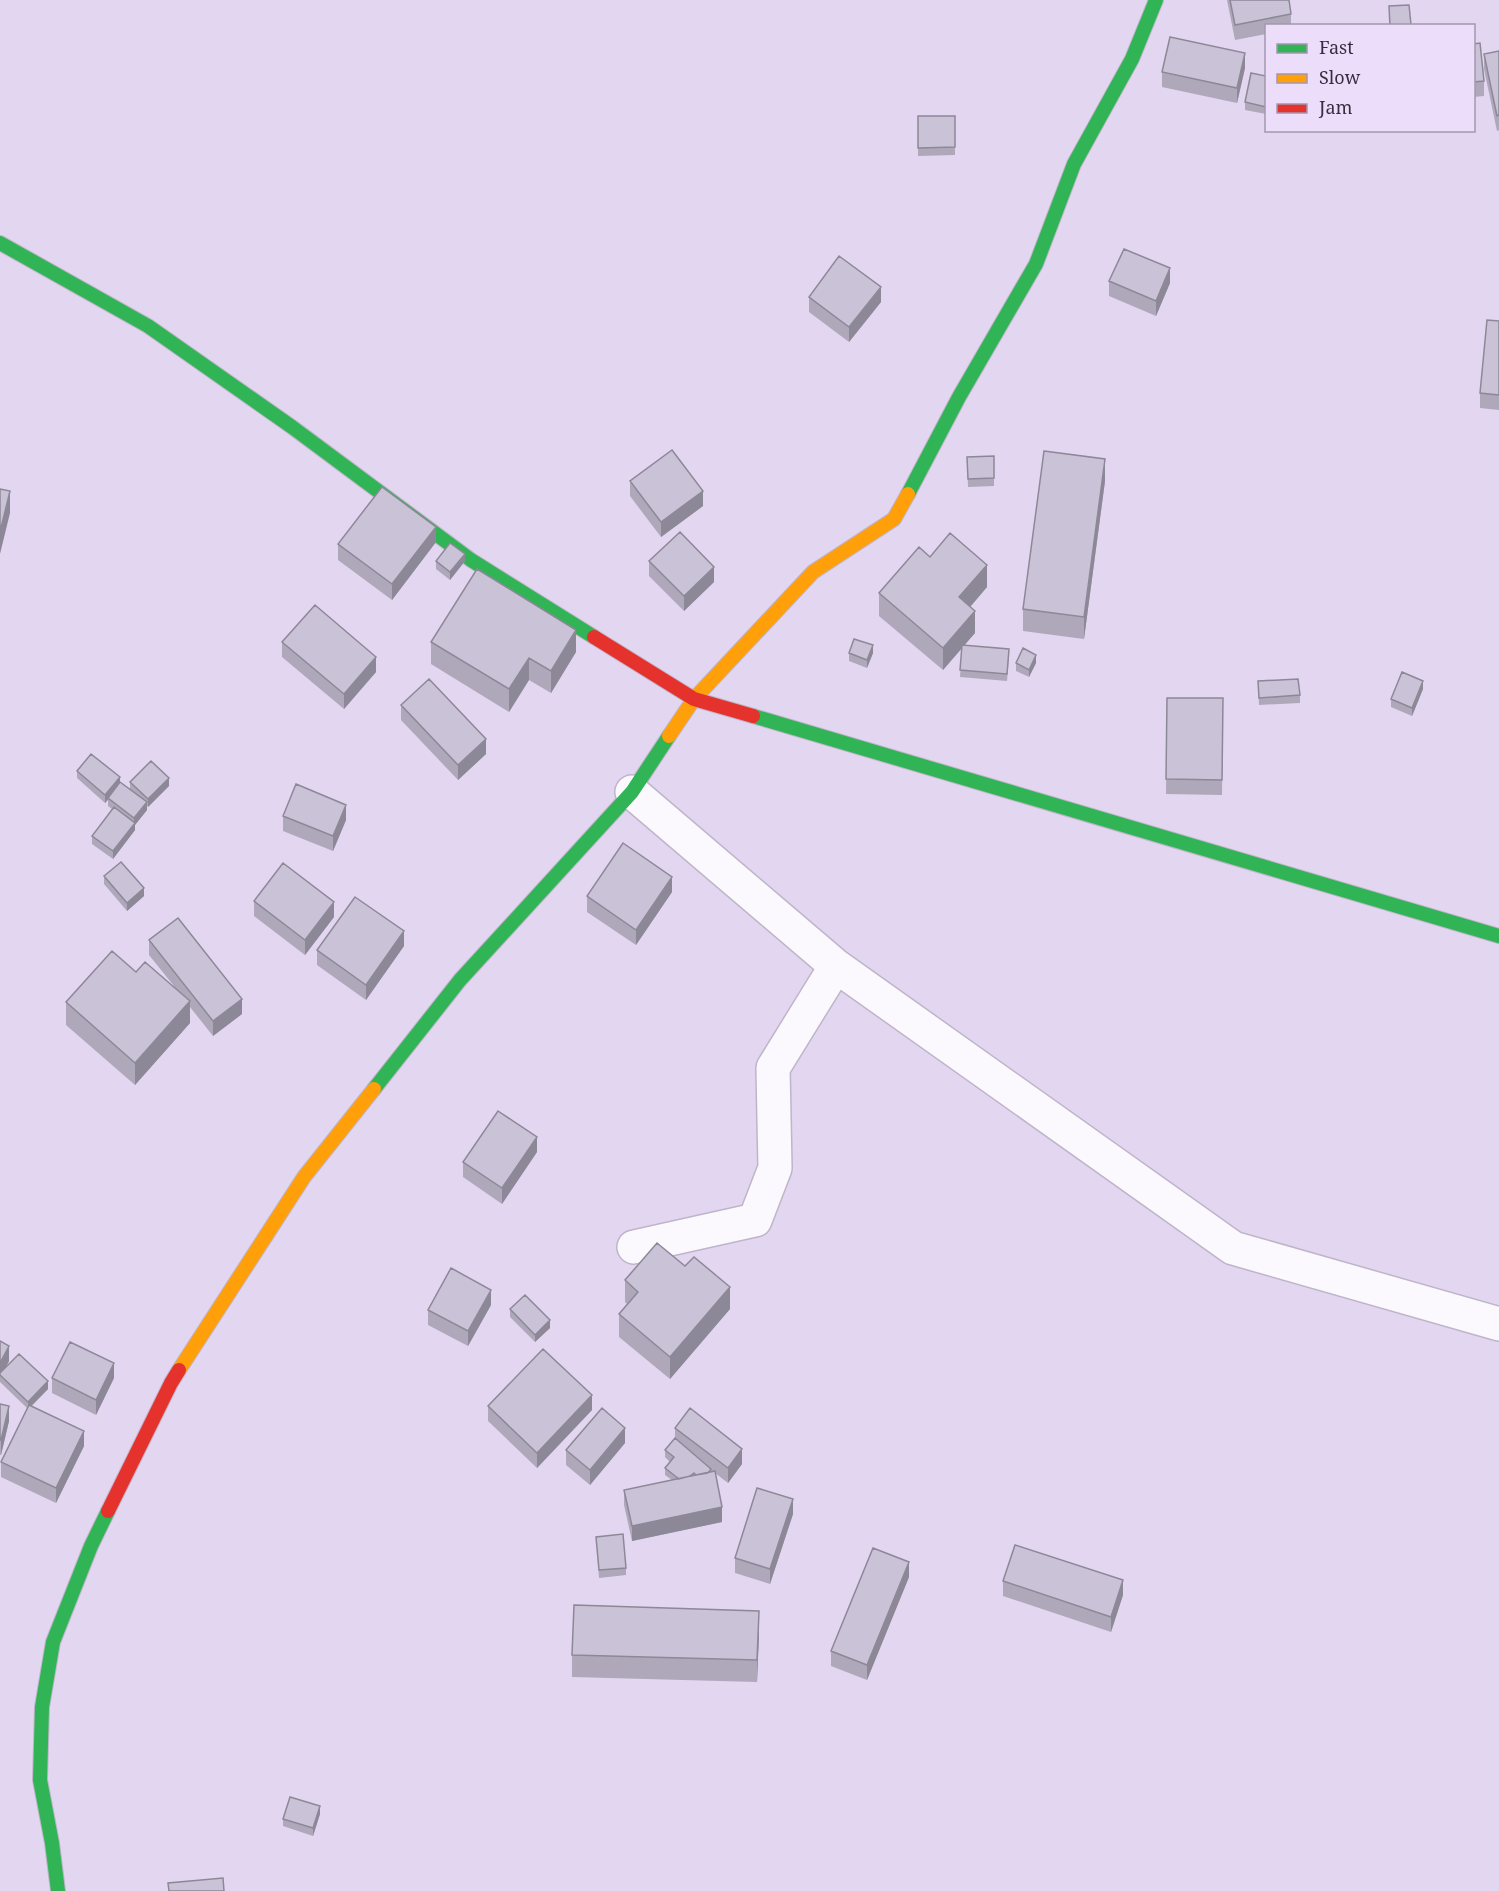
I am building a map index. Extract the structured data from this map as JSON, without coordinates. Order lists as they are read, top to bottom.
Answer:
{
  "legend": ["Fast", "Slow", "Jam"]
}
